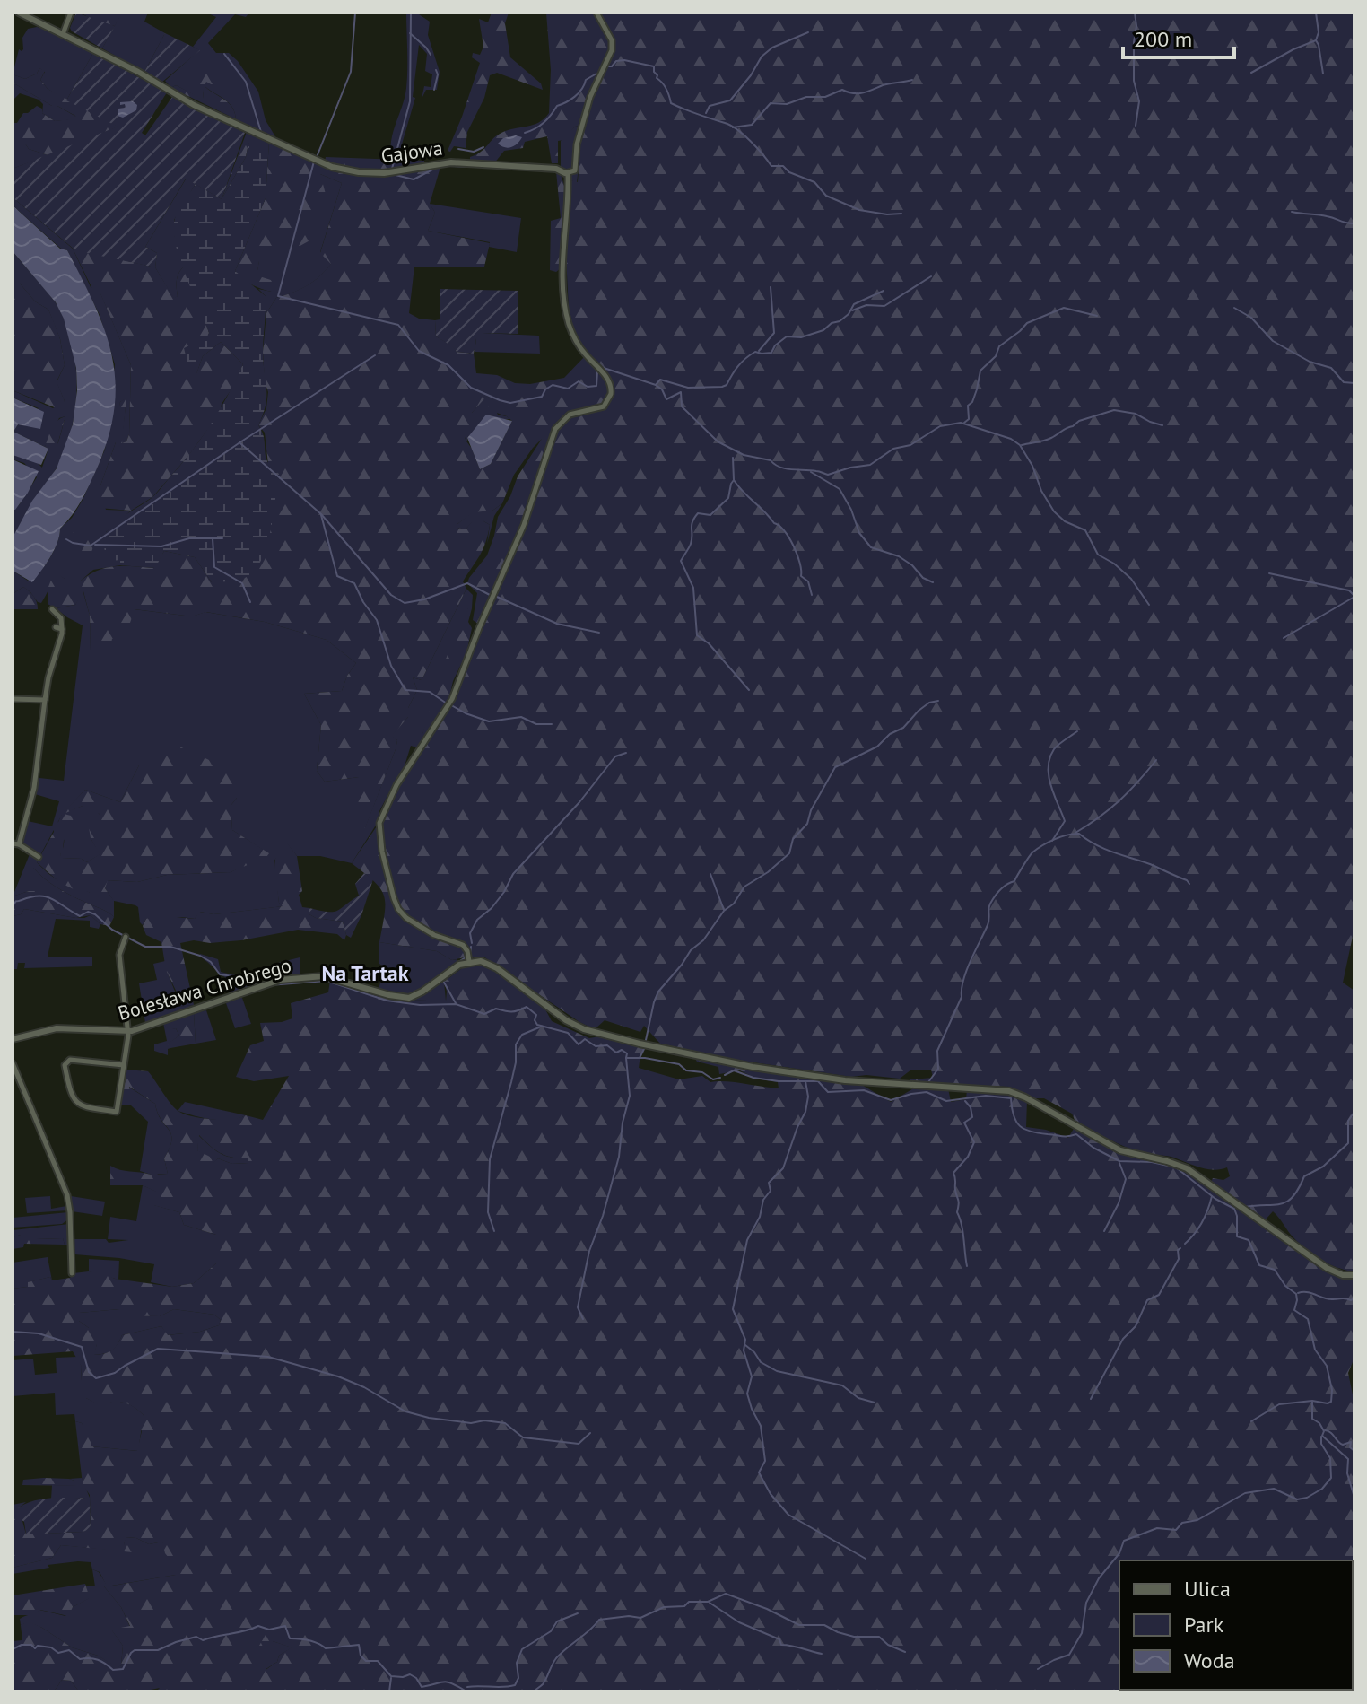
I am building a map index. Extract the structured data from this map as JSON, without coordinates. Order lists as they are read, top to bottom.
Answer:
{
  "streets": {
    "street": ["Gajowa", "Bolesława Chrobrego"]
  },
  "districts": ["Na Tartak"],
  "legend": ["Ulica", "Park", "Woda"],
  "scale_bar": "200 m"
}
